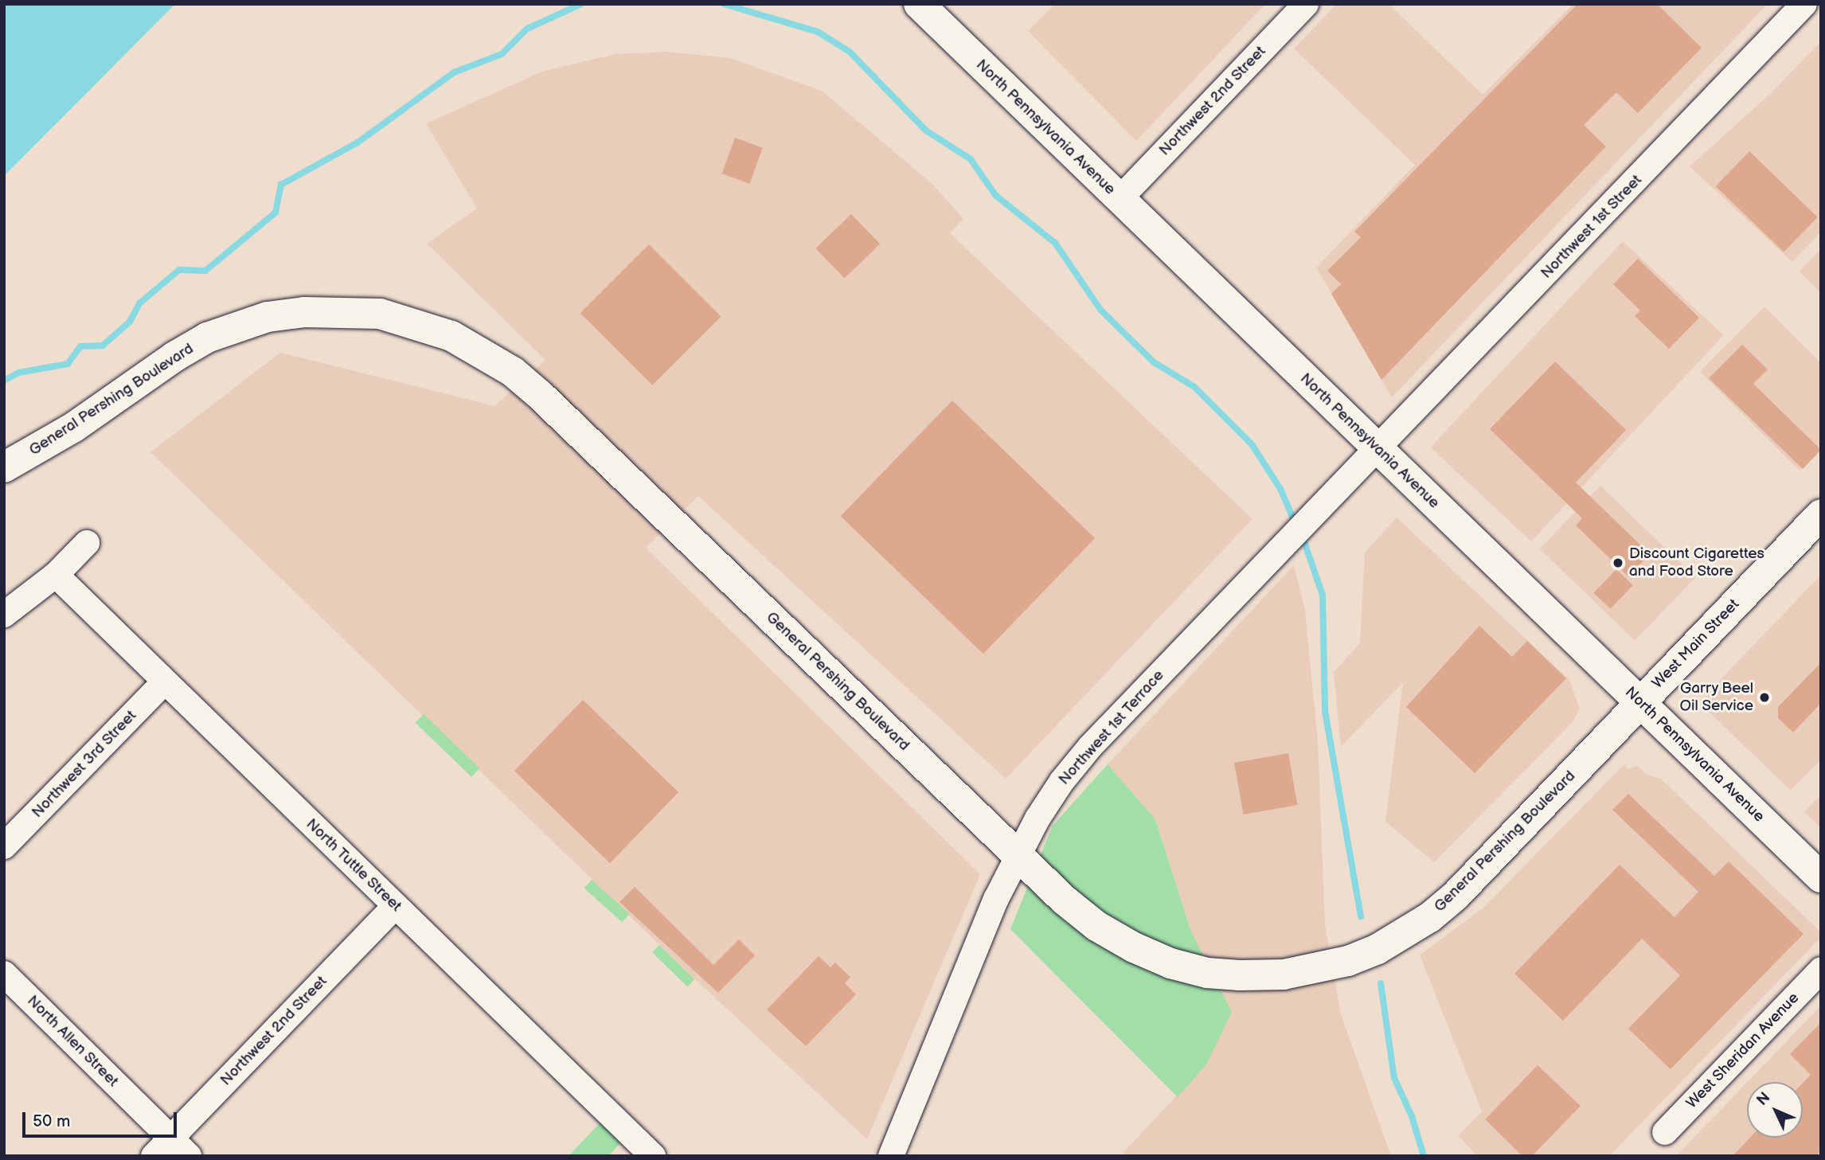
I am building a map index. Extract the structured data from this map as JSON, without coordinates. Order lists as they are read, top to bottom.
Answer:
{
  "streets": {
    "main road": ["North Pennsylvania Avenue", "General Pershing Boulevard", "West Main Street"],
    "street": [
      "Northwest 2nd Street",
      "Northwest 1st Street",
      "Northwest 1st Terrace",
      "Northwest 3rd Street",
      "North Tuttle Street",
      "North Allen Street",
      "West Sheridan Avenue"
    ]
  },
  "crossings": [
    ["Northwest 2nd Street", "North Pennsylvania Avenue"],
    ["Northwest 2nd Street", "North Tuttle Street"],
    ["Northwest 2nd Street", "North Allen Street"],
    ["North Pennsylvania Avenue", "Northwest 1st Street"],
    ["North Pennsylvania Avenue", "General Pershing Boulevard"],
    ["North Pennsylvania Avenue", "West Main Street"],
    ["North Pennsylvania Avenue", "Northwest 1st Terrace"],
    ["Northwest 1st Street", "Northwest 1st Terrace"],
    ["General Pershing Boulevard", "West Main Street"],
    ["General Pershing Boulevard", "Northwest 1st Terrace"],
    ["Northwest 3rd Street", "North Tuttle Street"]
  ],
  "places": ["Discount Cigarettes and Food Store", "Garry Beel Oil Service"],
  "scale_bar": "50 m",
  "north": "top left"
}
